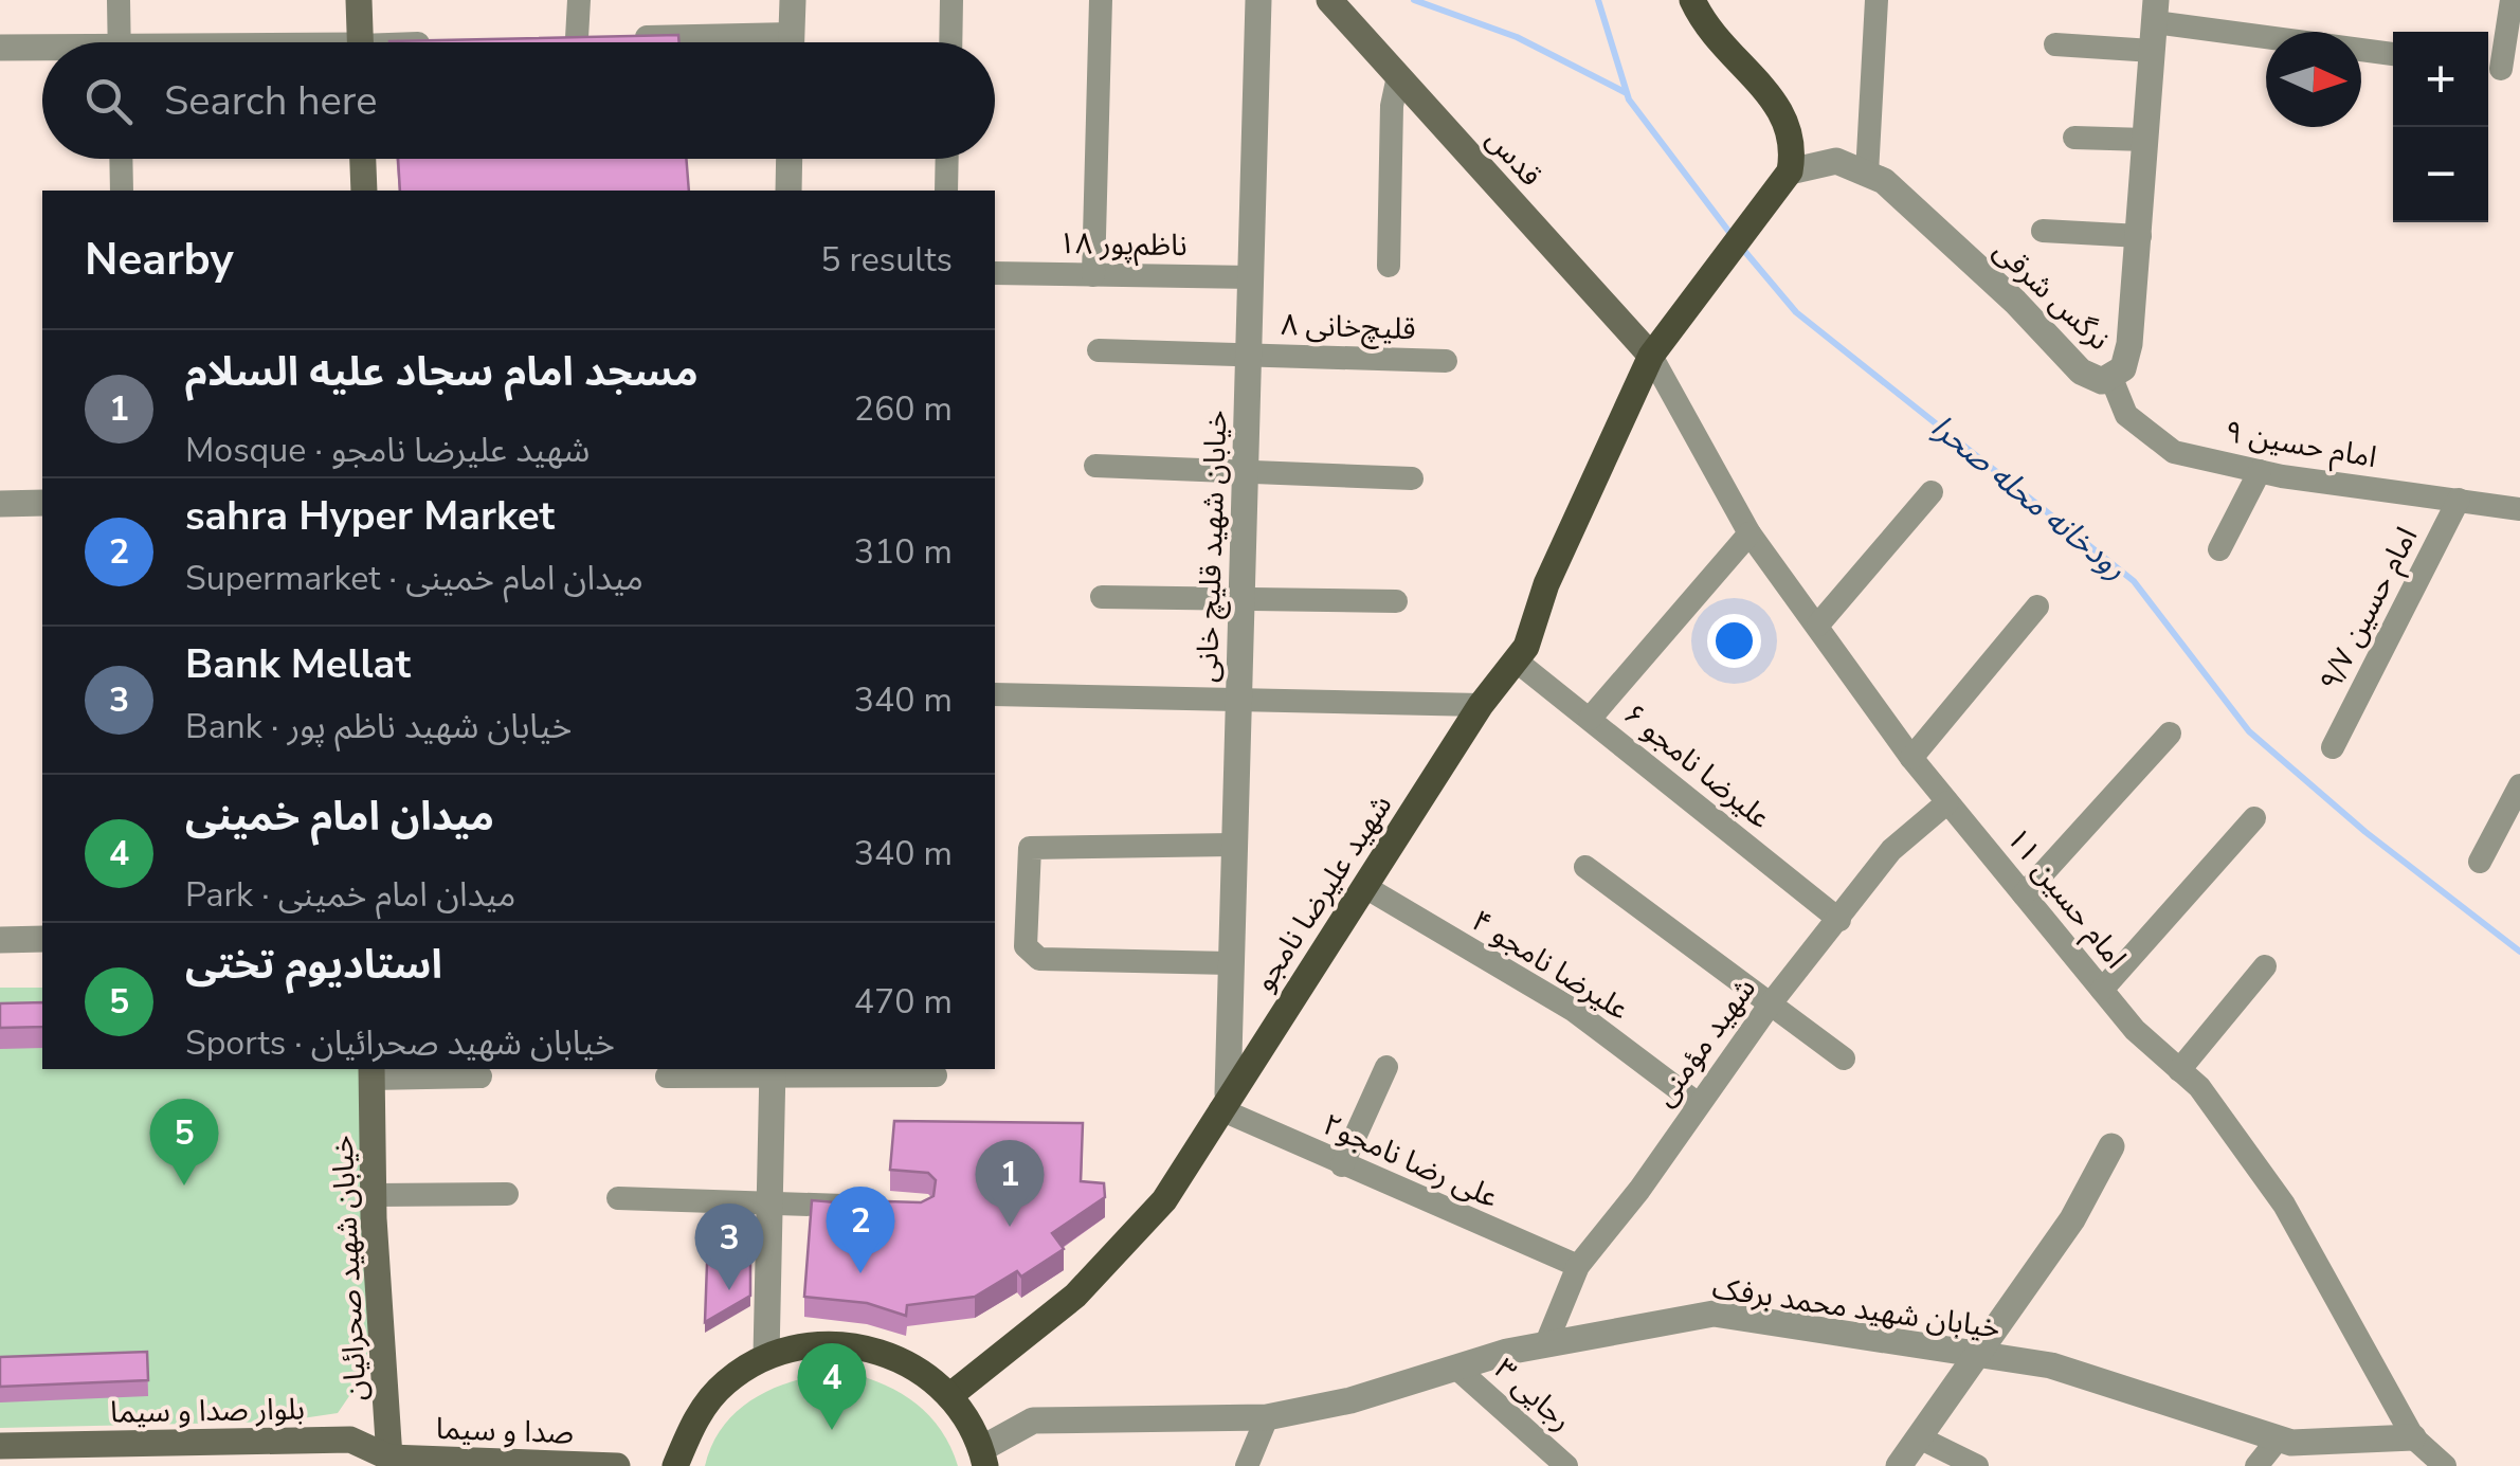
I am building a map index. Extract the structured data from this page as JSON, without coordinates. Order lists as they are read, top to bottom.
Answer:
{
  "streets": {
    "main road": [
      "قدس",
      "شهید علیرضا نامجو",
      "خیابان شهید صحرائیان",
      "بلوار صدا و سیما",
      "صدا و سیما"
    ],
    "street": [
      "ناظم‌پور ۱۸",
      "نرگس شرقی",
      "قلیچ‌خانی ۸",
      "امام حسین ۹",
      "خیابان شهید قلیچ خانی",
      "امام حسین ۹/۷",
      "علیرضا نامجو ۶",
      "امام حسین ۱۱",
      "علیرضا نامجو ۴",
      "شهید مؤمنی",
      "علی رضا نامجو۲",
      "خیابان شهید محمد برفک",
      "رجایی ۳"
    ]
  },
  "crossings": [
    ["قدس", "شهید علیرضا نامجو"],
    ["قدس", "امام حسین ۱۱"],
    ["ناظم‌پور ۱۸", "خیابان شهید قلیچ خانی"],
    ["نرگس شرقی", "امام حسین ۹"],
    ["نرگس شرقی", "شهید علیرضا نامجو"],
    ["قلیچ‌خانی ۸", "خیابان شهید قلیچ خانی"],
    ["امام حسین ۹", "امام حسین ۹/۷"],
    ["خیابان شهید قلیچ خانی", "شهید علیرضا نامجو"],
    ["خیابان شهید قلیچ خانی", "علی رضا نامجو۲"],
    ["علیرضا نامجو ۶", "شهید علیرضا نامجو"],
    ["علیرضا نامجو ۶", "شهید مؤمنی"],
    ["شهید علیرضا نامجو", "امام حسین ۱۱"],
    ["شهید علیرضا نامجو", "علیرضا نامجو ۴"],
    ["شهید علیرضا نامجو", "علی رضا نامجو۲"],
    ["امام حسین ۱۱", "شهید مؤمنی"],
    ["امام حسین ۱۱", "خیابان شهید محمد برفک"],
    ["علیرضا نامجو ۴", "شهید مؤمنی"],
    ["شهید مؤمنی", "علی رضا نامجو۲"],
    ["شهید مؤمنی", "خیابان شهید محمد برفک"],
    ["خیابان شهید صحرائیان", "بلوار صدا و سیما"],
    ["خیابان شهید صحرائیان", "صدا و سیما"],
    ["خیابان شهید محمد برفک", "رجایی ۳"],
    ["بلوار صدا و سیما", "صدا و سیما"]
  ],
  "water": ["رودخانه محله صحرا"],
  "north": "right",
  "page": {
    "map_buttons": ["+", "−"],
    "search": "Search here",
    "heading": ["Nearby", "5 results"],
    "list": [
      {
        "mark": "1",
        "name": "مسجد امام سجاد علیه السلام",
        "note": "Mosque · شهید علیرضا نامجو",
        "value": "260 m"
      },
      {
        "mark": "2",
        "name": "sahra Hyper Market",
        "note": "Supermarket · میدان امام خمینی",
        "value": "310 m"
      },
      {
        "mark": "3",
        "name": "Bank Mellat",
        "note": "Bank · خیابان شهید ناظم پور",
        "value": "340 m"
      },
      {
        "mark": "4",
        "name": "میدان امام خمینی",
        "note": "Park · میدان امام خمینی",
        "value": "340 m"
      },
      {
        "mark": "5",
        "name": "استادیوم تختی",
        "note": "Sports · خیابان شهید صحرائیان",
        "value": "470 m"
      }
    ],
    "pins": [
      "5",
      "1",
      "2",
      "3",
      "4"
    ]
  }
}
